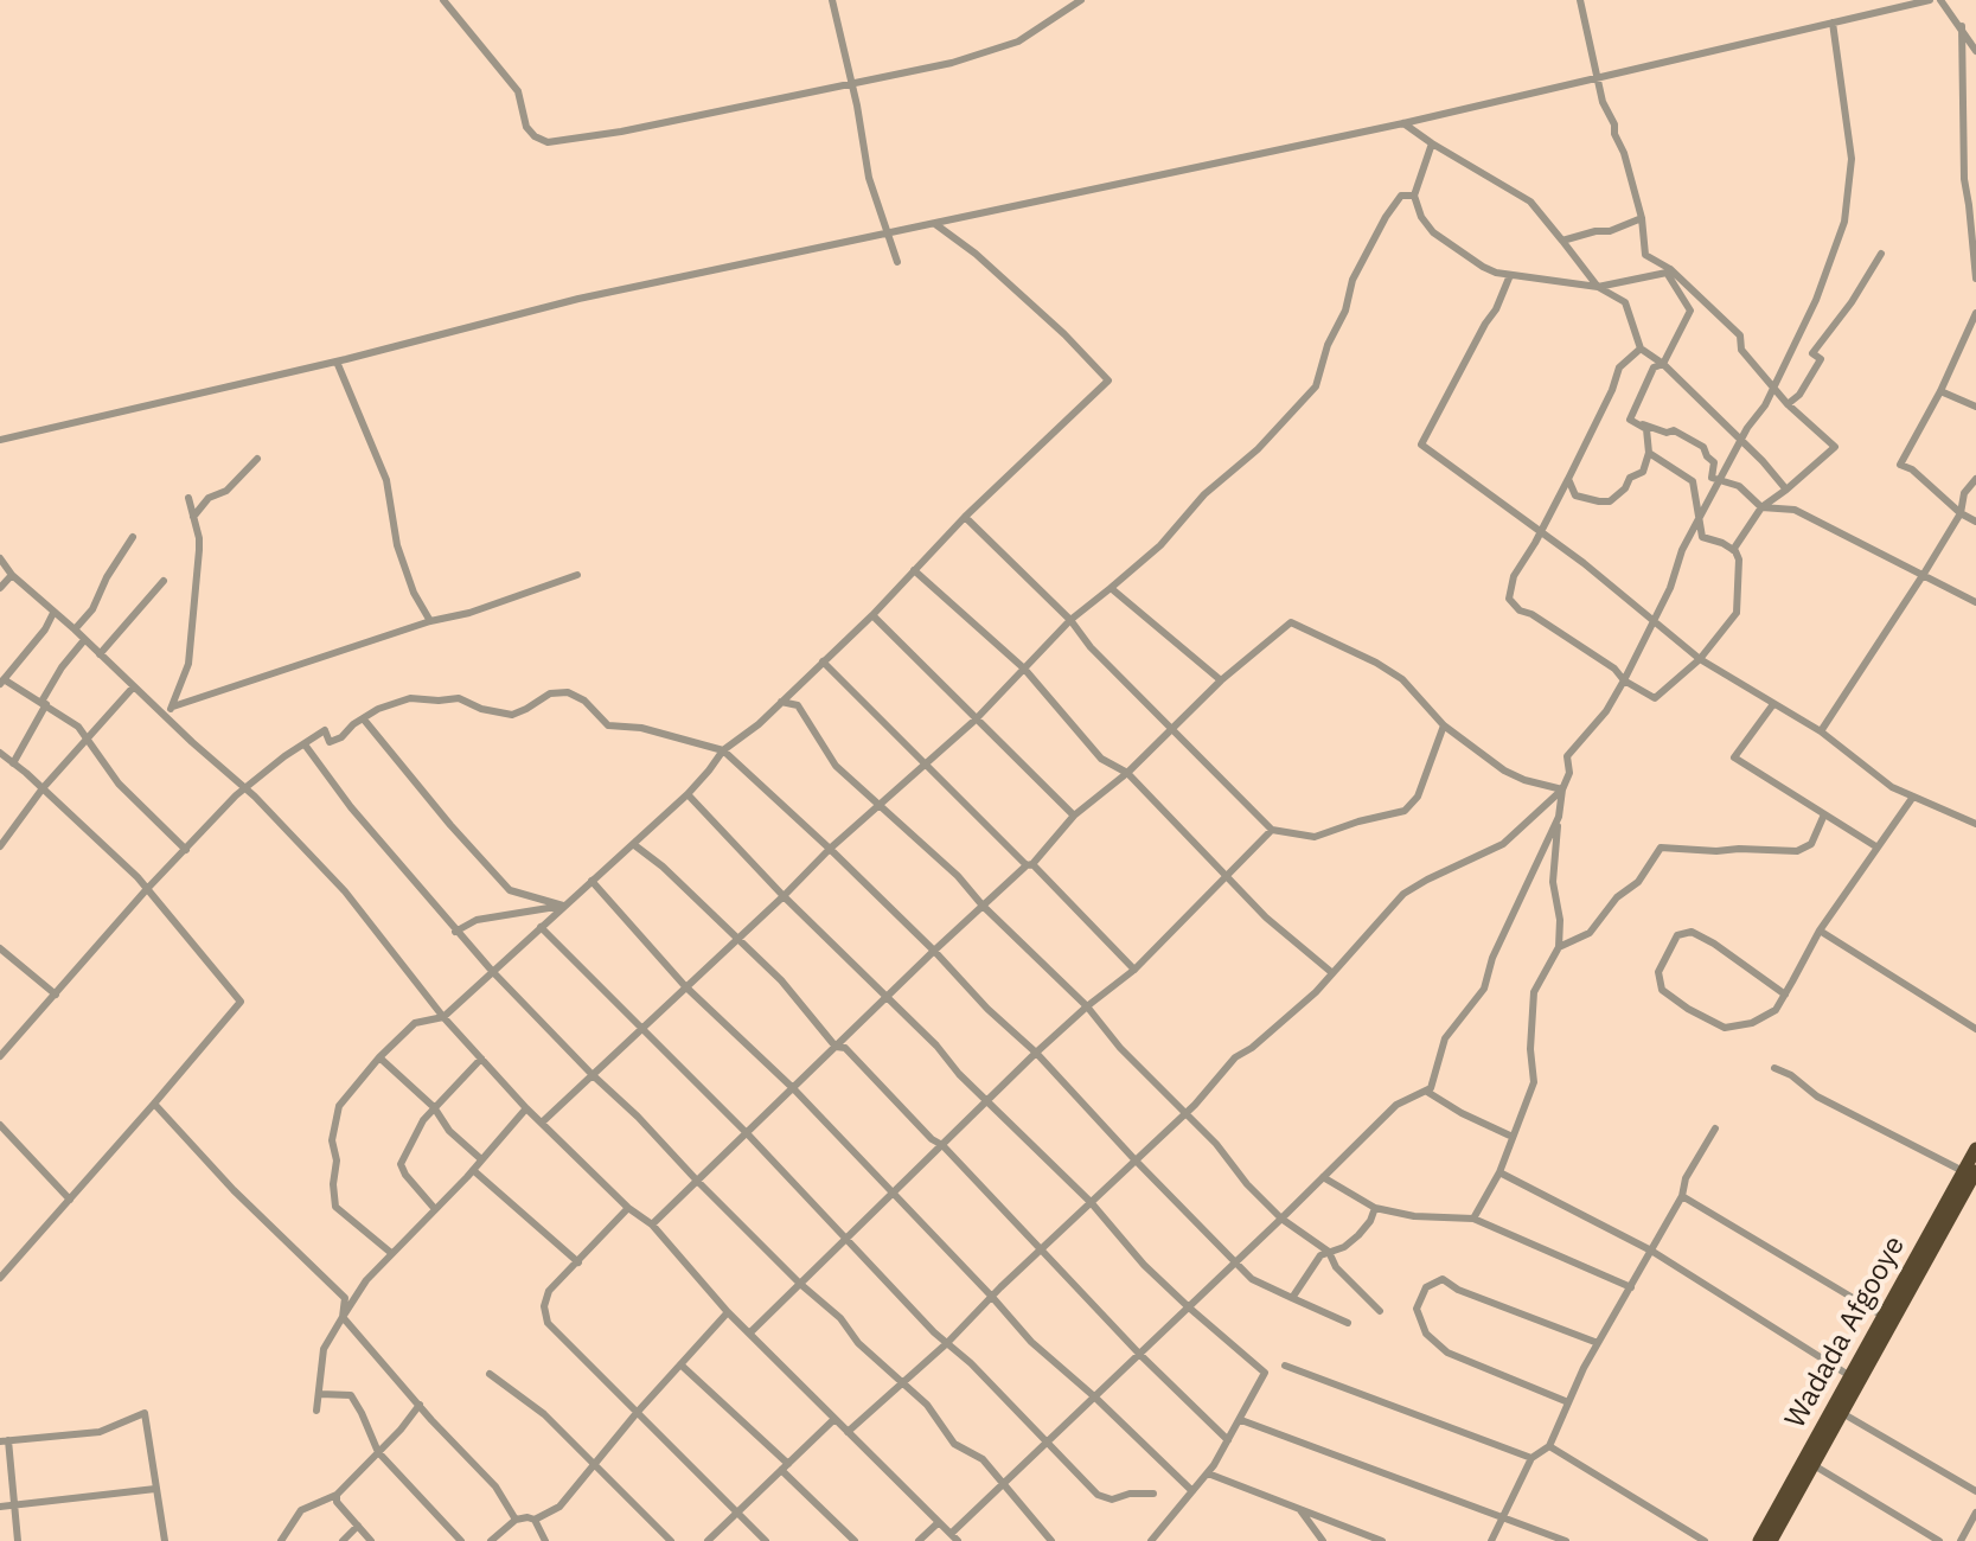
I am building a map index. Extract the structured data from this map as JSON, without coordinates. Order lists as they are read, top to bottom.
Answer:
{
  "streets": {
    "highway": ["Wadada Afgooye"]
  }
}
